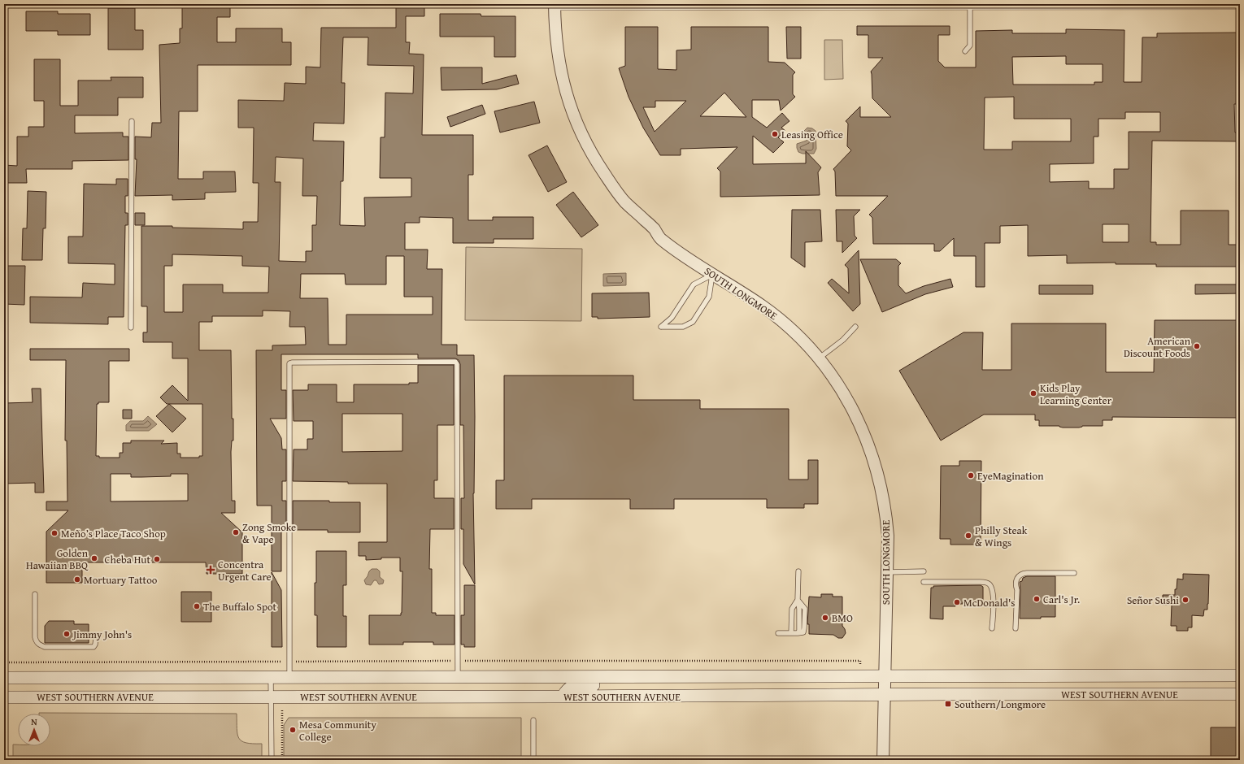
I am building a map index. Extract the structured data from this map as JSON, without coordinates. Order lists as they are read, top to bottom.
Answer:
{
  "streets": {
    "main road": ["WEST SOUTHERN AVENUE"],
    "street": ["SOUTH LONGMORE"]
  },
  "crossings": [
    ["SOUTH LONGMORE", "WEST SOUTHERN AVENUE"]
  ],
  "places": {
    "other": [
      "Leasing Office",
      "American Discount Foods",
      "Kids Play Learning Center",
      "EyeMagination",
      "Zong Smoke & Vape",
      "Meño’s Place Taco Shop",
      "Philly Steak & Wings",
      "Golden Hawaiian BBQ",
      "Cheba Hut",
      "Mortuary Tattoo",
      "Carl's Jr.",
      "Señor Sushi",
      "McDonald's",
      "The Buffalo Spot",
      "BMO",
      "Jimmy John's",
      "Mesa Community College"
    ],
    "health": ["Concentra Urgent Care"],
    "transit": ["Southern/Longmore"]
  },
  "north": "top"
}
